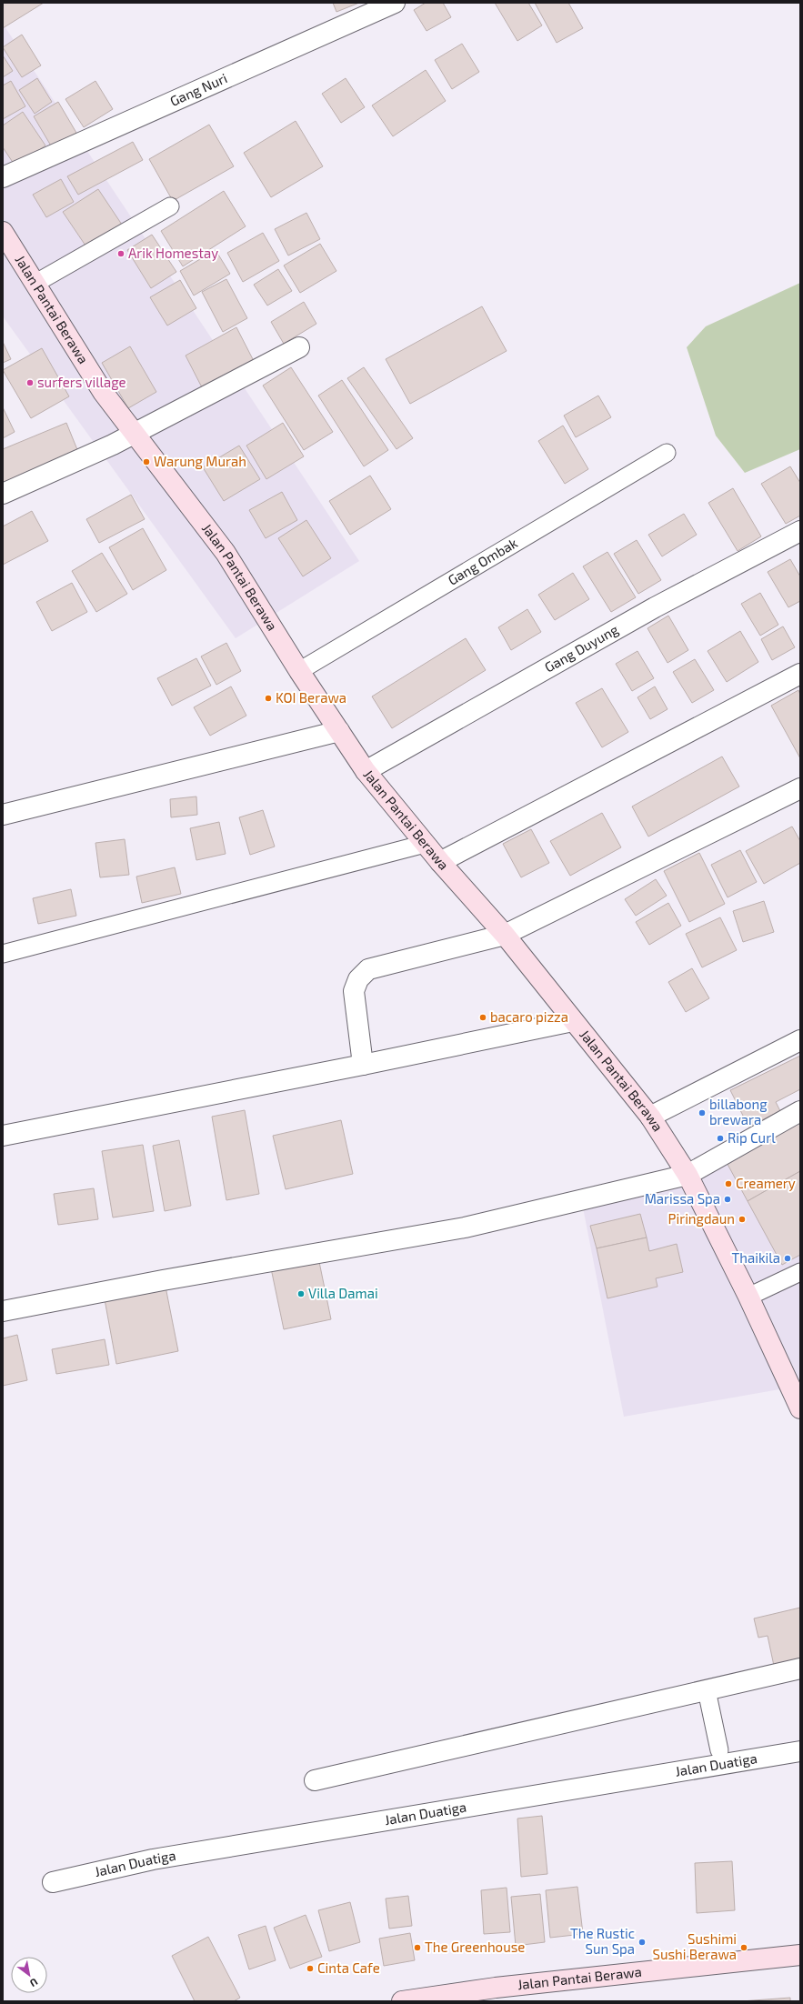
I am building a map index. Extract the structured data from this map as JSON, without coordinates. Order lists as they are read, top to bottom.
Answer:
{
  "streets": {
    "street": [
      "Gang Nuri",
      "Jalan Pantai Berawa",
      "Gang Duyung",
      "Jalan Duatiga"
    ],
    "lane": ["Gang Ombak"]
  },
  "crossings": [
    ["Jalan Pantai Berawa", "Gang Ombak"],
    ["Jalan Pantai Berawa", "Gang Duyung"]
  ],
  "places": [
    "Arik Homestay",
    "surfers village",
    "Warung Murah",
    "KOI Berawa",
    "bacaro pizza",
    "billabong brewara",
    "Rip Curl",
    "Creamery",
    "Marissa Spa",
    "Piringdaun",
    "Thaikila",
    "Villa Damai",
    "The Rustic Sun Spa",
    "The Greenhouse",
    "Sushimi Sushi Berawa",
    "Cinta Cafe"
  ],
  "north": "bottom right"
}
